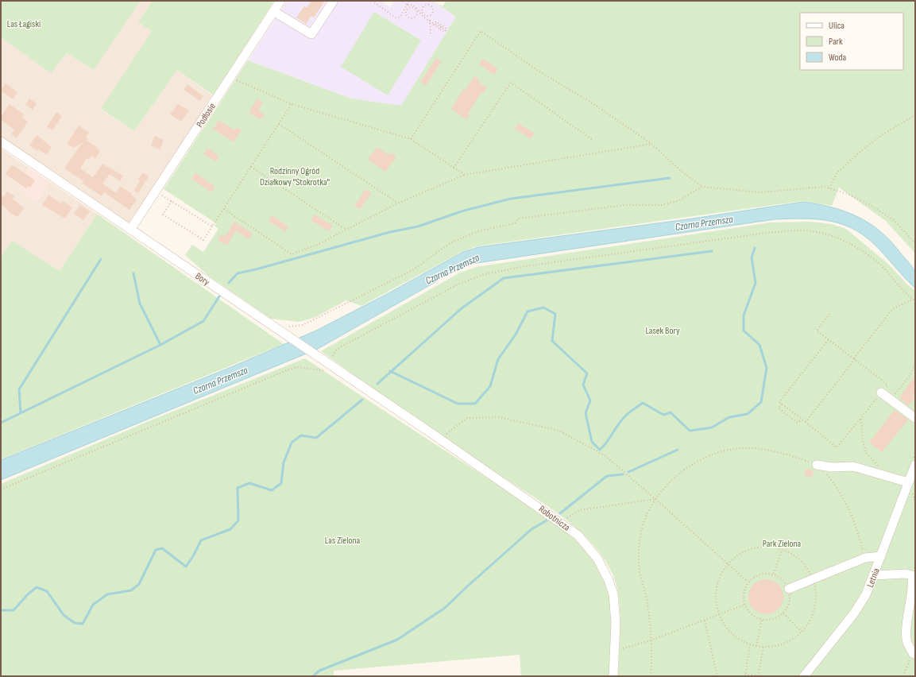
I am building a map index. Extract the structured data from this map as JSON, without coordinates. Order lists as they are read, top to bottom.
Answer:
{
  "streets": {
    "street": [
      "Podłosie",
      "Bory",
      "Robotnicza",
      "Letnia"
    ]
  },
  "crossings": [
    ["Podłosie", "Bory"],
    ["Bory", "Robotnicza"]
  ],
  "water": ["Czarna Przemsza"],
  "parks": [
    "Las Łagiski",
    "Rodzinny Ogród Działkowy \"Stokrotka\"",
    "Lasek Bory",
    "Las Zielona",
    "Park Zielona"
  ],
  "legend": ["Ulica", "Park", "Woda"]
}
